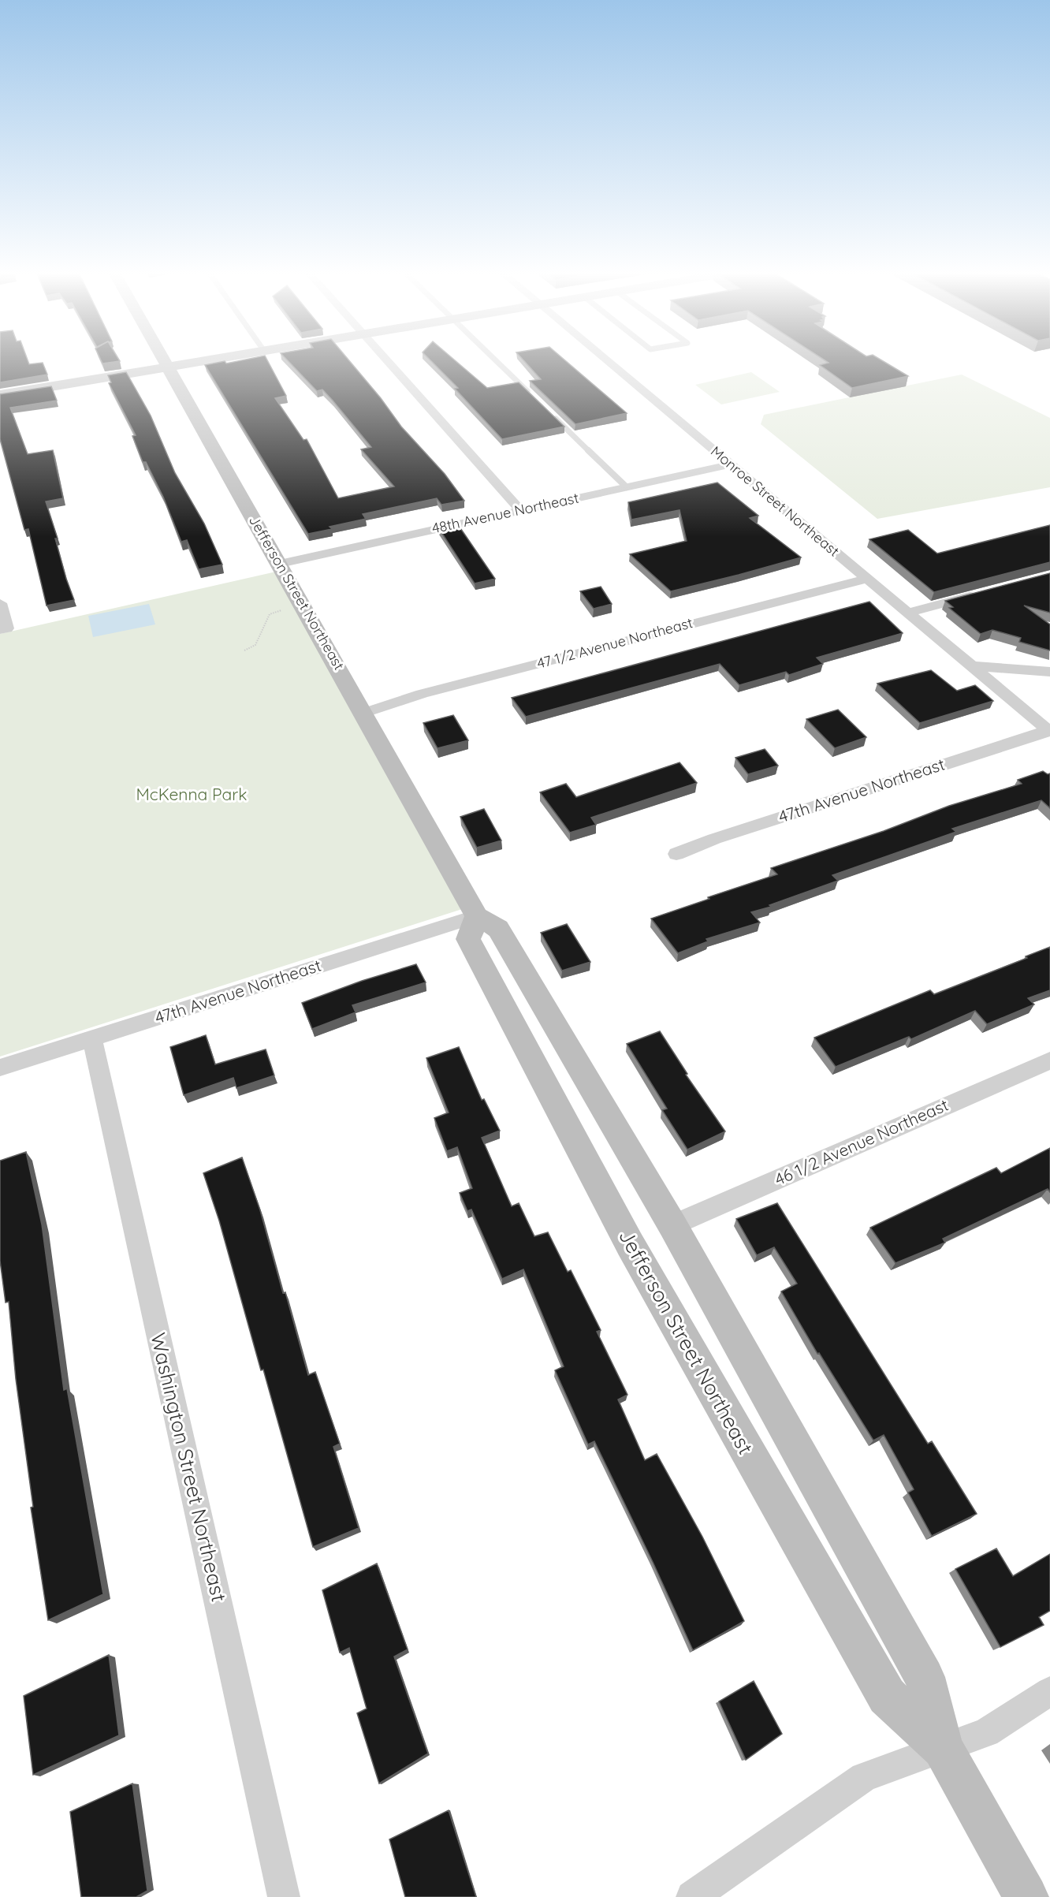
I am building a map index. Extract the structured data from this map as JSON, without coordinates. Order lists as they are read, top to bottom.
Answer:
{
  "streets": {
    "street": [
      "Monroe Street Northeast",
      "48th Avenue Northeast",
      "Jefferson Street Northeast",
      "47 1/2 Avenue Northeast",
      "47th Avenue Northeast",
      "46 1/2 Avenue Northeast",
      "Washington Street Northeast"
    ]
  },
  "crossings": [
    ["Monroe Street Northeast", "48th Avenue Northeast"],
    ["Monroe Street Northeast", "47 1/2 Avenue Northeast"],
    ["Monroe Street Northeast", "47th Avenue Northeast"],
    ["48th Avenue Northeast", "Jefferson Street Northeast"],
    ["Jefferson Street Northeast", "47 1/2 Avenue Northeast"],
    ["Jefferson Street Northeast", "47th Avenue Northeast"],
    ["Jefferson Street Northeast", "46 1/2 Avenue Northeast"],
    ["47th Avenue Northeast", "Washington Street Northeast"]
  ],
  "parks": ["McKenna Park"]
}
